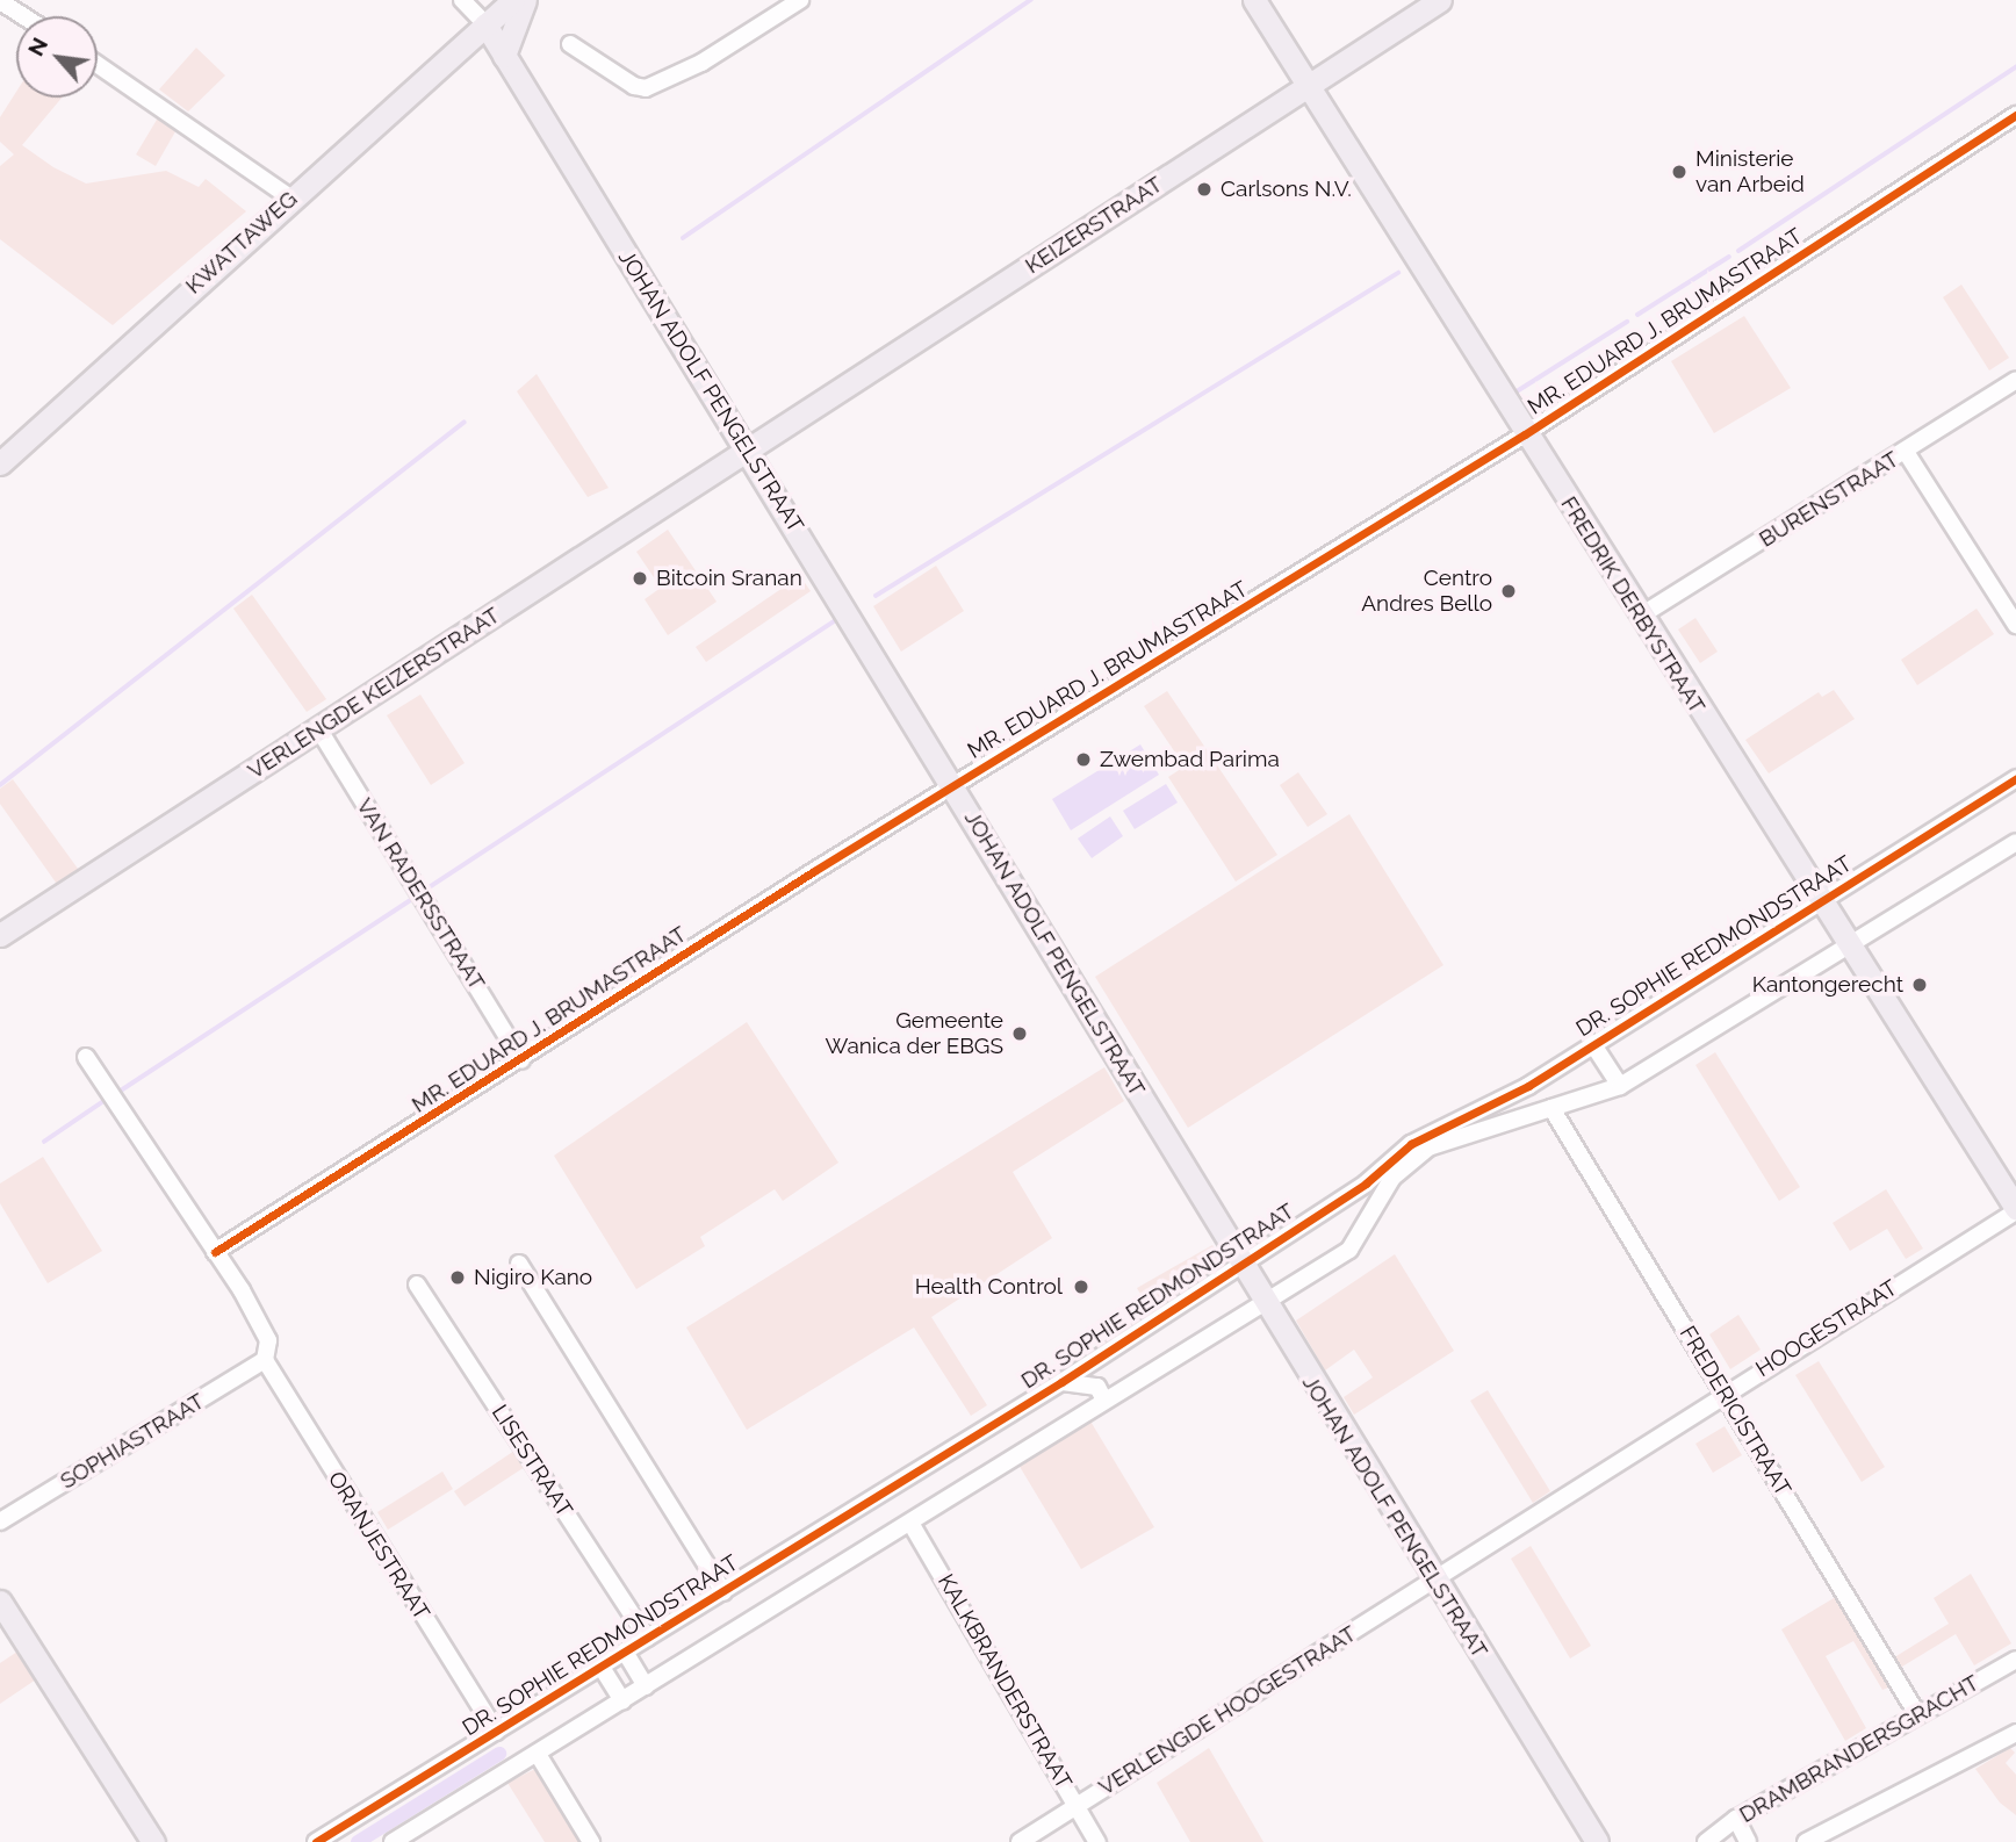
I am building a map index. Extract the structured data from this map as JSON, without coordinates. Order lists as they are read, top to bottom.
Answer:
{
  "streets": {
    "main road": [
      "KEIZERSTRAAT",
      "KWATTAWEG",
      "JOHAN ADOLF PENGELSTRAAT",
      "FREDRIK DERBYSTRAAT",
      "VERLENGDE KEIZERSTRAAT"
    ],
    "street": [
      "MR. EDUARD J. BRUMASTRAAT",
      "BURENSTRAAT",
      "VAN RADERSSTRAAT",
      "DR. SOPHIE REDMONDSTRAAT",
      "HOOGESTRAAT",
      "FREDERICISTRAAT",
      "SOPHIASTRAAT",
      "LISESTRAAT",
      "ORANJESTRAAT",
      "KALKBRANDERSTRAAT",
      "VERLENGDE HOOGESTRAAT",
      "DRAMBRANDERSGRACHT"
    ]
  },
  "crossings": [
    ["KEIZERSTRAAT", "JOHAN ADOLF PENGELSTRAAT"],
    ["KEIZERSTRAAT", "FREDRIK DERBYSTRAAT"],
    ["KEIZERSTRAAT", "VERLENGDE KEIZERSTRAAT"],
    ["KWATTAWEG", "JOHAN ADOLF PENGELSTRAAT"],
    ["MR. EDUARD J. BRUMASTRAAT", "JOHAN ADOLF PENGELSTRAAT"],
    ["MR. EDUARD J. BRUMASTRAAT", "FREDRIK DERBYSTRAAT"],
    ["MR. EDUARD J. BRUMASTRAAT", "VAN RADERSSTRAAT"],
    ["JOHAN ADOLF PENGELSTRAAT", "VERLENGDE KEIZERSTRAAT"],
    ["JOHAN ADOLF PENGELSTRAAT", "DR. SOPHIE REDMONDSTRAAT"],
    ["JOHAN ADOLF PENGELSTRAAT", "HOOGESTRAAT"],
    ["JOHAN ADOLF PENGELSTRAAT", "VERLENGDE HOOGESTRAAT"],
    ["BURENSTRAAT", "FREDRIK DERBYSTRAAT"],
    ["FREDRIK DERBYSTRAAT", "DR. SOPHIE REDMONDSTRAAT"],
    ["FREDRIK DERBYSTRAAT", "HOOGESTRAAT"],
    ["VERLENGDE KEIZERSTRAAT", "VAN RADERSSTRAAT"],
    ["DR. SOPHIE REDMONDSTRAAT", "FREDERICISTRAAT"],
    ["DR. SOPHIE REDMONDSTRAAT", "LISESTRAAT"],
    ["DR. SOPHIE REDMONDSTRAAT", "ORANJESTRAAT"],
    ["DR. SOPHIE REDMONDSTRAAT", "KALKBRANDERSTRAAT"],
    ["HOOGESTRAAT", "FREDERICISTRAAT"],
    ["HOOGESTRAAT", "VERLENGDE HOOGESTRAAT"],
    ["FREDERICISTRAAT", "DRAMBRANDERSGRACHT"],
    ["SOPHIASTRAAT", "ORANJESTRAAT"],
    ["KALKBRANDERSTRAAT", "VERLENGDE HOOGESTRAAT"]
  ],
  "places": [
    "Ministerie van Arbeid",
    "Carlsons N.V.",
    "Bitcoin Sranan",
    "Centro Andres Bello",
    "Zwembad Parima",
    "Kantongerecht",
    "Gemeente Wanica der EBGS",
    "Nigiro Kano",
    "Health Control"
  ],
  "north": "top left"
}
